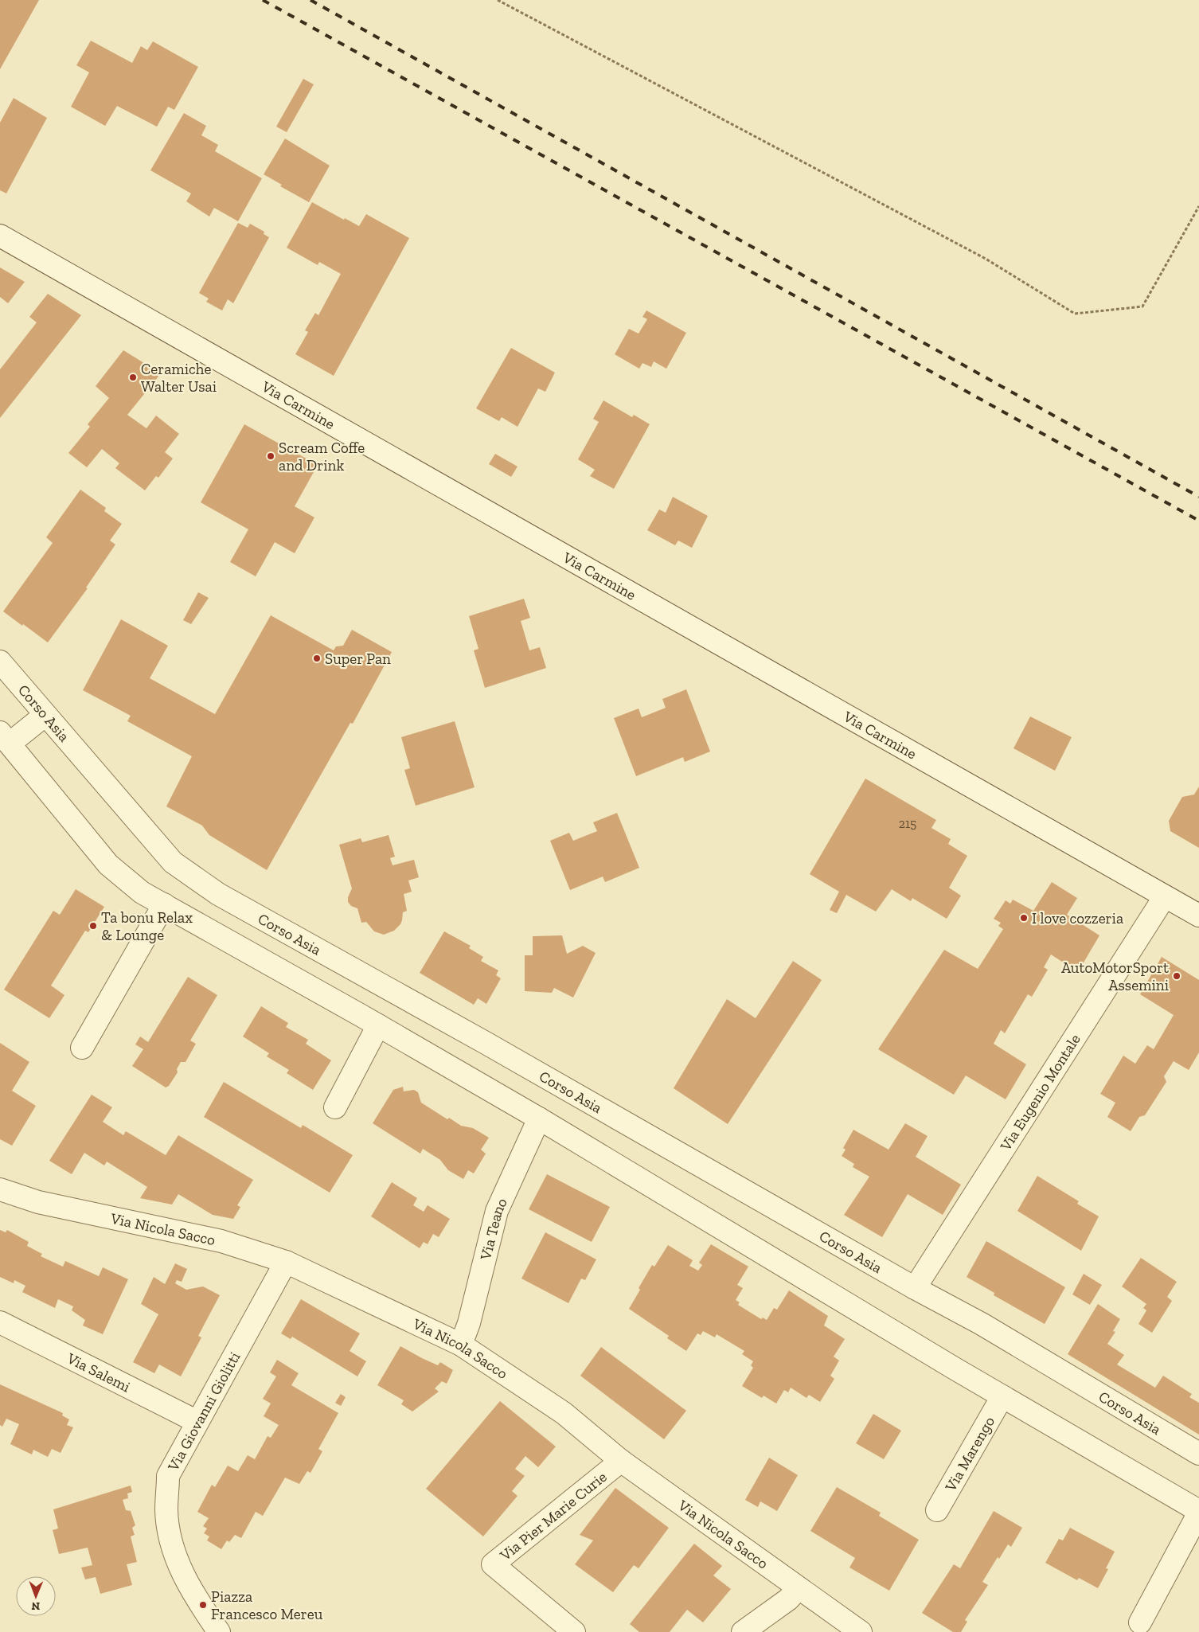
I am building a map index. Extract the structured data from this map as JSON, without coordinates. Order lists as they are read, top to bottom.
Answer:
{
  "streets": {
    "street": [
      "Via Carmine",
      "Corso Asia",
      "Via Eugenio Montale",
      "Via Nicola Sacco",
      "Via Teano",
      "Via Salemi",
      "Via Giovanni Giolitti",
      "Via Marengo",
      "Via Pier Marie Curie"
    ]
  },
  "crossings": [
    ["Via Carmine", "Via Eugenio Montale"],
    ["Corso Asia", "Via Eugenio Montale"],
    ["Via Nicola Sacco", "Via Teano"],
    ["Via Nicola Sacco", "Via Giovanni Giolitti"],
    ["Via Nicola Sacco", "Via Pier Marie Curie"],
    ["Via Salemi", "Via Giovanni Giolitti"]
  ],
  "places": [
    "Ceramiche Walter Usai",
    "Scream Coffe and Drink",
    "Super Pan",
    "I love cozzeria",
    "Ta bonu Relax & Lounge",
    "AutoMotorSport Assemini",
    "Piazza Francesco Mereu"
  ],
  "house_numbers": ["215"],
  "north": "bottom"
}
